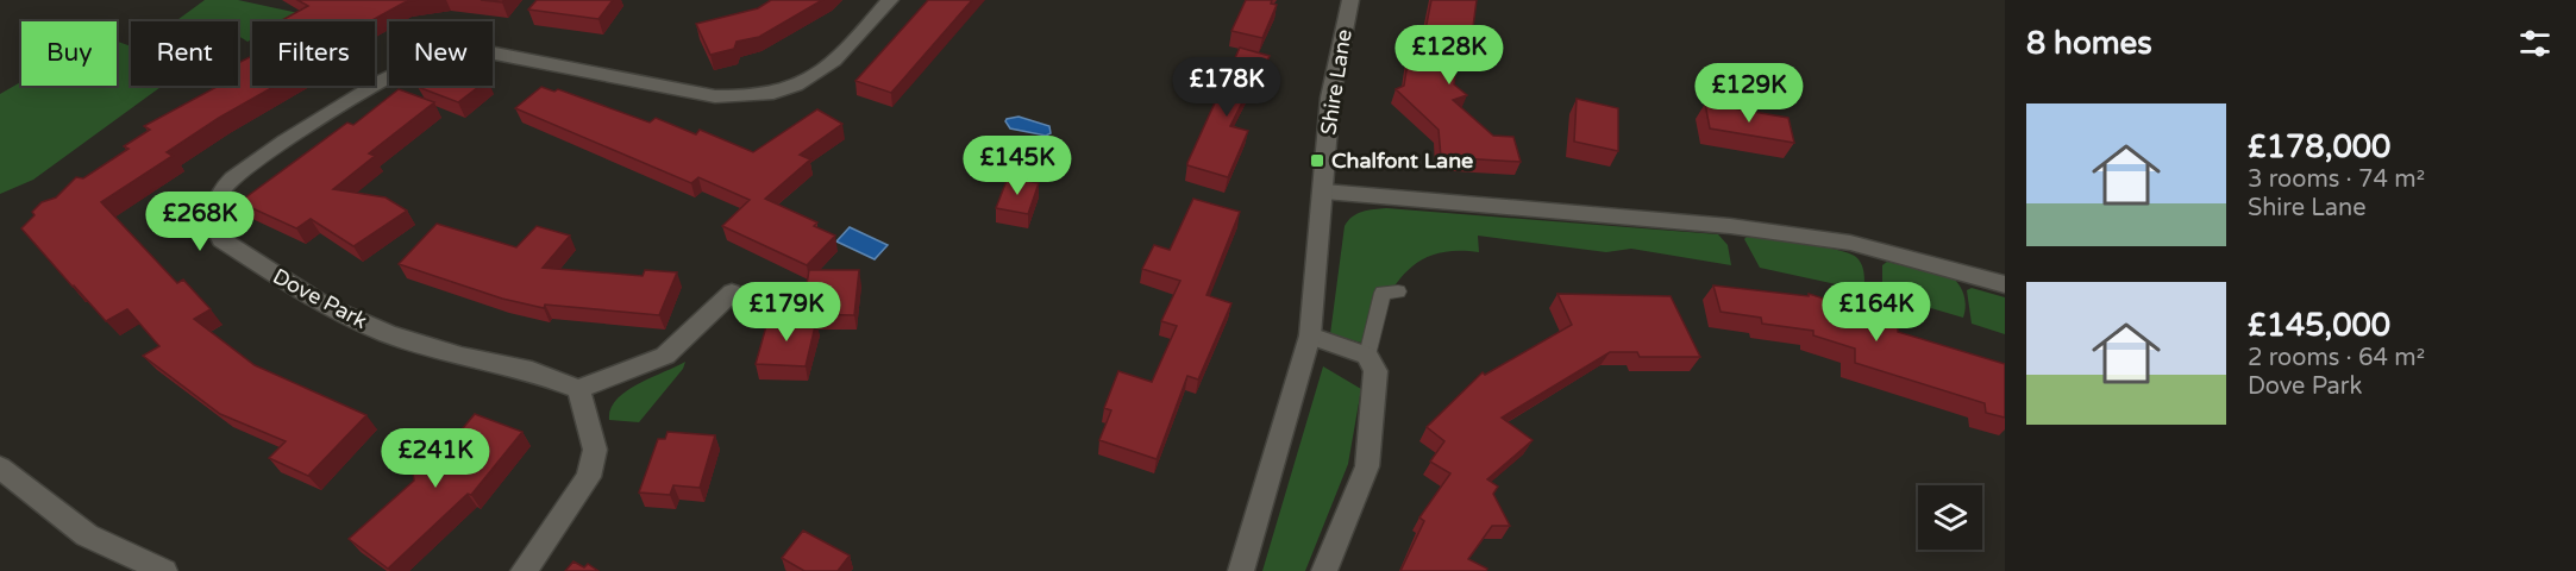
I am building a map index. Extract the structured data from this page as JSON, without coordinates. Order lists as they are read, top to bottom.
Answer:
{
  "streets": {
    "street": ["Shire Lane", "Dove Park"]
  },
  "places": {
    "transit": ["Chalfont Lane"]
  },
  "page": {
    "heading": "8 homes",
    "chip": [
      "Buy",
      "Rent",
      "Filters",
      "New"
    ],
    "price": [
      "£128K",
      "£178K",
      "£129K",
      "£145K",
      "£268K",
      "£179K",
      "£164K",
      "£241K"
    ],
    "list": [
      {
        "name": "£178,000",
        "note": "3 rooms · 74 m² · Shire Lane"
      },
      {
        "name": "£145,000",
        "note": "2 rooms · 64 m² · Dove Park"
      }
    ]
  }
}
